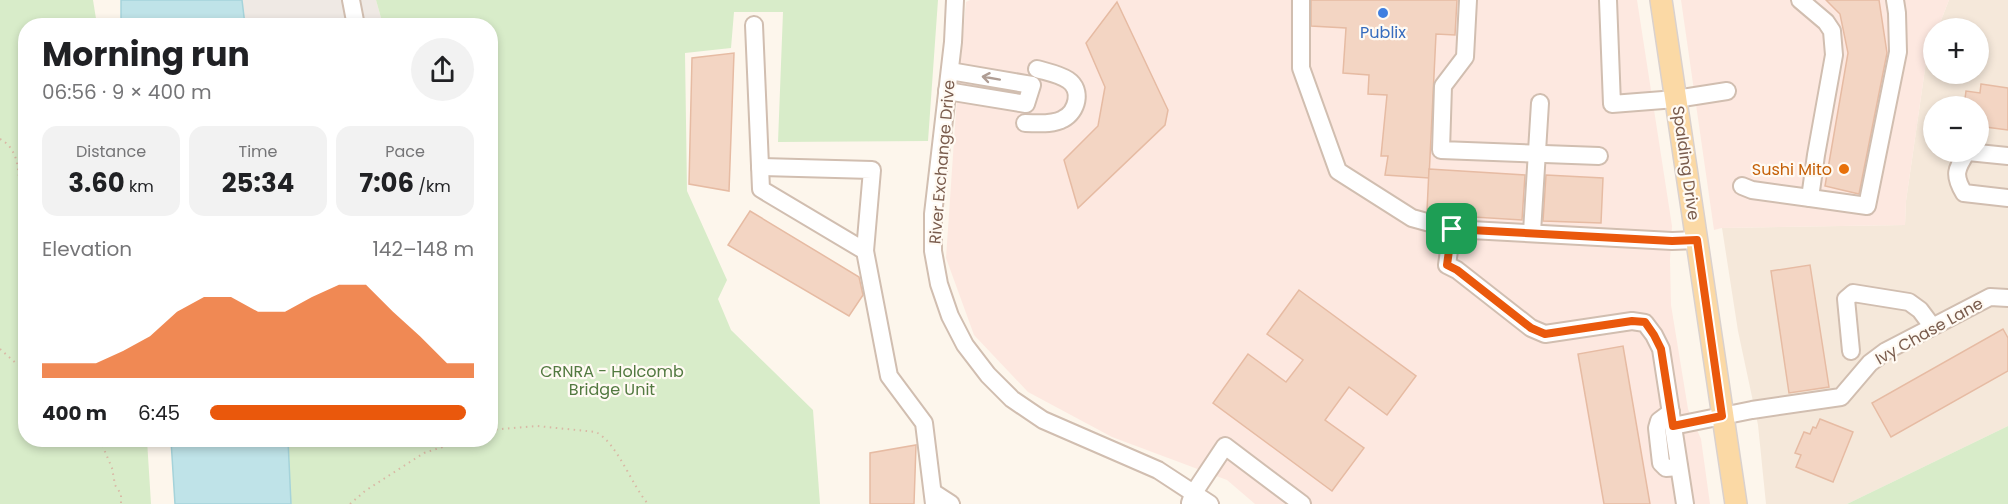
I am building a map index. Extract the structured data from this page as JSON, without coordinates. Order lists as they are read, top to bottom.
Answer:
{
  "streets": {
    "main road": ["Spalding Drive"],
    "street": ["River Exchange Drive", "Ivy Chase Lane"]
  },
  "crossings": [
    ["Spalding Drive", "Ivy Chase Lane"]
  ],
  "parks": ["CRNRA - Holcomb Bridge Unit"],
  "places": ["Publix", "Sushi Mito"],
  "page": {
    "map_buttons": ["+", "−"],
    "heading": ["Morning run", "06:56 · 9 × 400 m"],
    "stats": [
      ["Distance", "3.60 km"],
      ["Time", "25:34"],
      ["Pace", "7:06 /km"]
    ],
    "chart": ["Elevation", "142–148 m"],
    "list": [
      {
        "name": "400 m",
        "note": "6:45"
      }
    ]
  }
}
